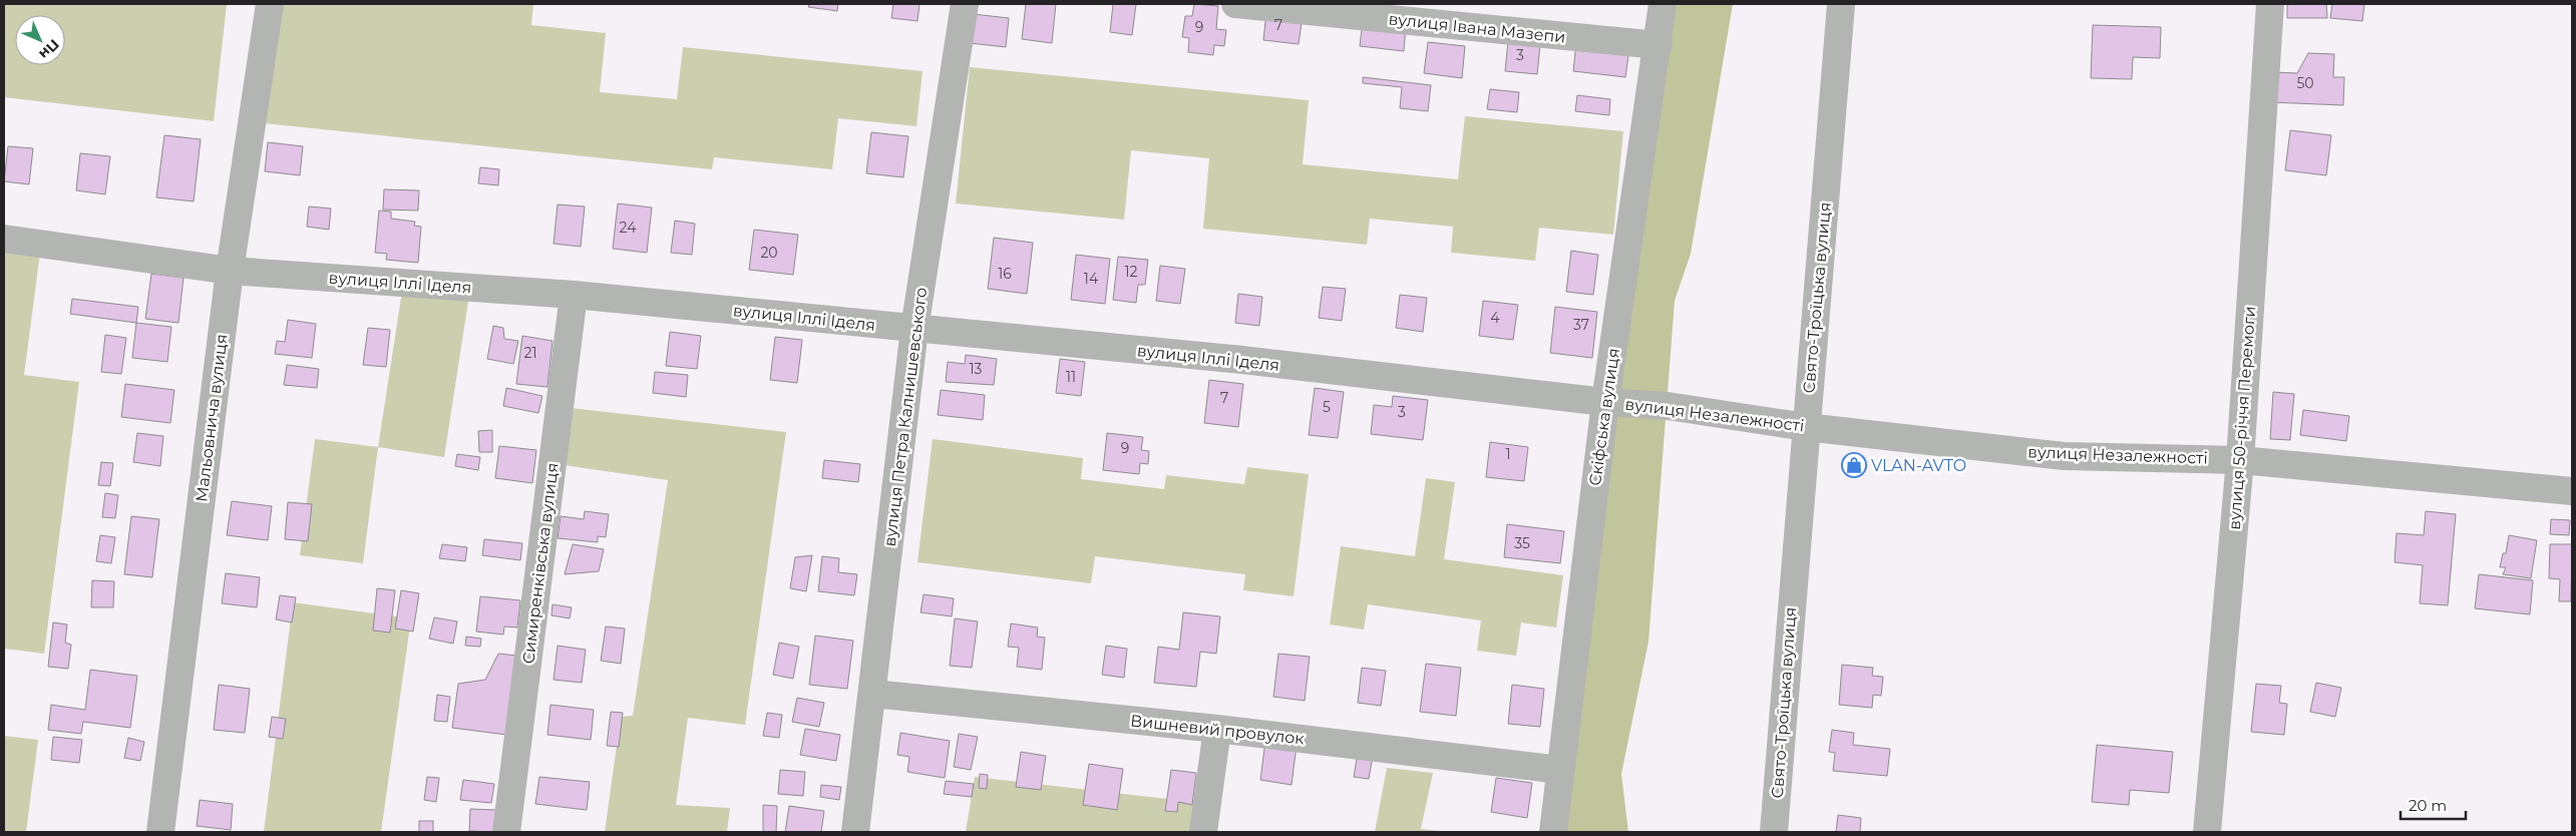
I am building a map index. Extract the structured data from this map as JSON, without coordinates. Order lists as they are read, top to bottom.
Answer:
{
  "streets": {
    "street": [
      "вулиця Івана Мазепи",
      "вулиця Іллі Іделя",
      "Свято-Троїцька вулиця",
      "вулиця Незалежності",
      "вулиця Петра Калнишевського",
      "Скіфська вулиця",
      "Мальовнича вулиця",
      "вулиця 50-річчя Перемоги",
      "Симиренківська вулиця",
      "Вишневий провулок"
    ]
  },
  "crossings": [
    ["вулиця Івана Мазепи", "Скіфська вулиця"],
    ["вулиця Іллі Іделя", "вулиця Незалежності"],
    ["вулиця Іллі Іделя", "вулиця Петра Калнишевського"],
    ["вулиця Іллі Іделя", "Скіфська вулиця"],
    ["вулиця Іллі Іделя", "Мальовнича вулиця"],
    ["вулиця Іллі Іделя", "Симиренківська вулиця"],
    ["Свято-Троїцька вулиця", "вулиця Незалежності"],
    ["вулиця Незалежності", "Скіфська вулиця"],
    ["вулиця Незалежності", "вулиця 50-річчя Перемоги"],
    ["вулиця Петра Калнишевського", "Вишневий провулок"],
    ["Скіфська вулиця", "Вишневий провулок"]
  ],
  "places": {
    "shop": ["VLAN-AVTO"]
  },
  "house_numbers": [
    "7",
    "9",
    "3",
    "50",
    "24",
    "20",
    "12",
    "16",
    "14",
    "4",
    "37",
    "21",
    "13",
    "11",
    "7",
    "5",
    "3",
    "9",
    "1",
    "35"
  ],
  "scale_bar": "20 m",
  "north": "bottom right"
}
